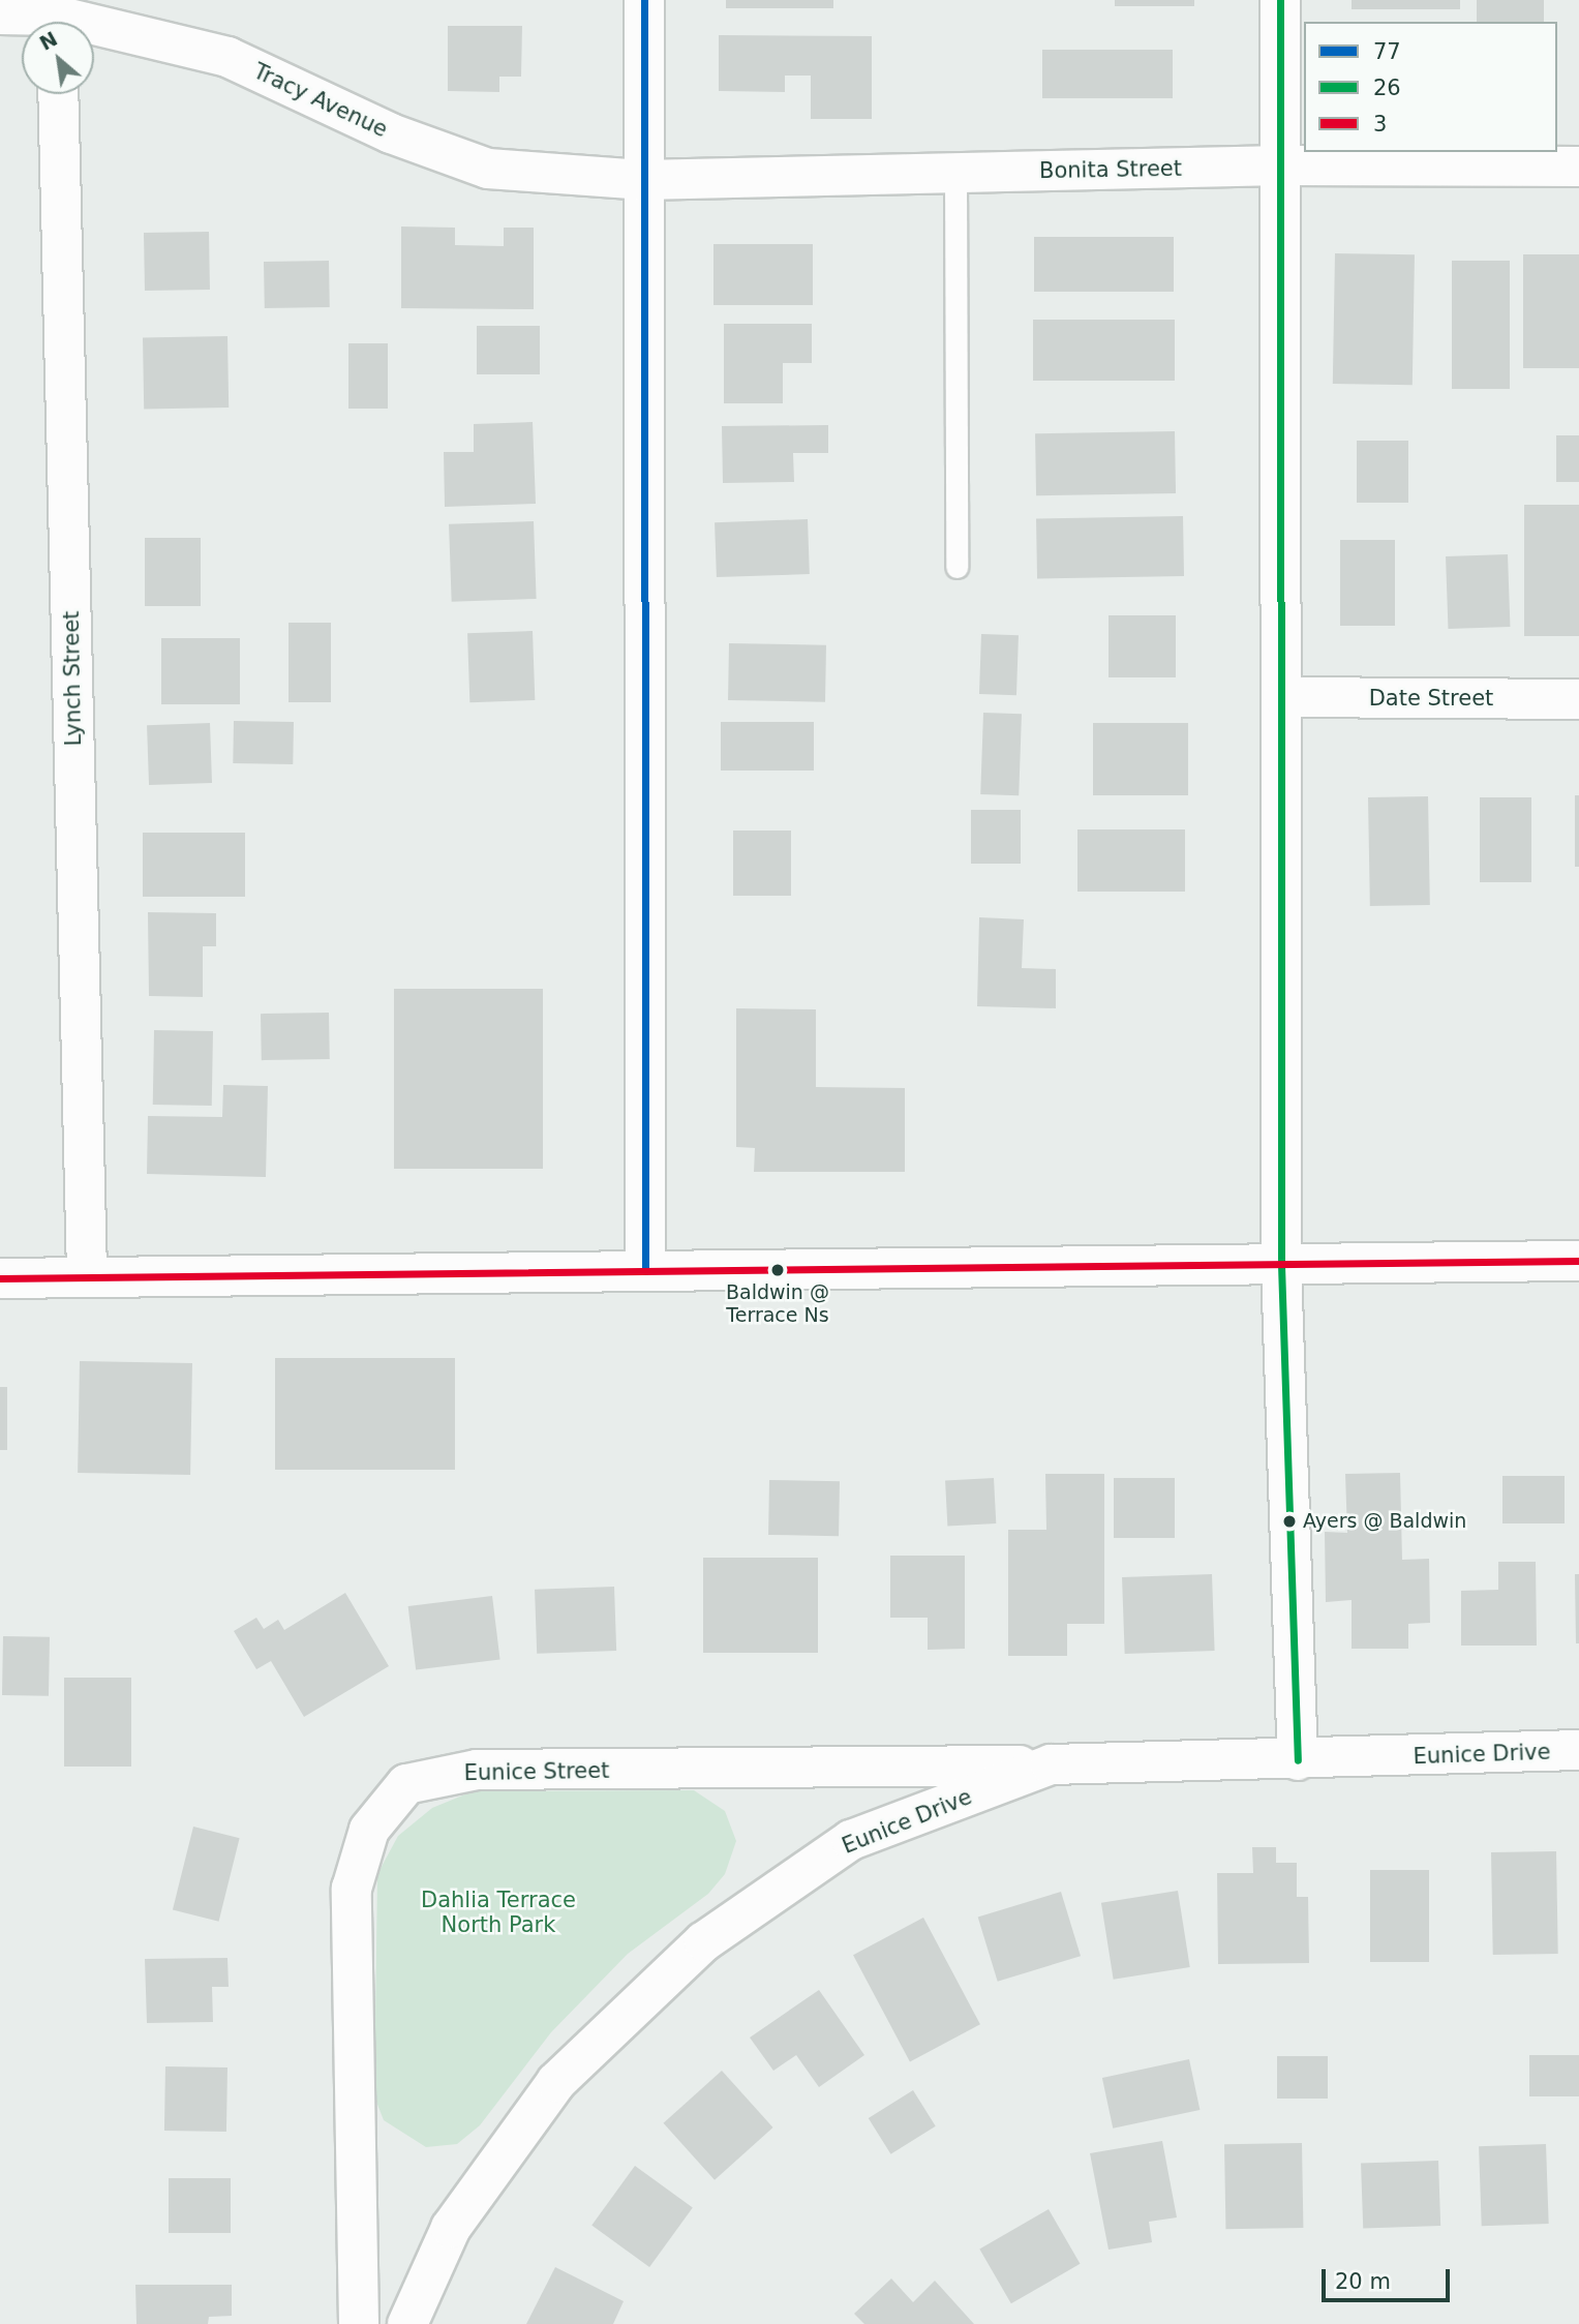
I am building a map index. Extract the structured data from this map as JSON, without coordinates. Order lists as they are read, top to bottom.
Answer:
{
  "streets": {
    "street": [
      "Tracy Avenue",
      "Bonita Street",
      "Lynch Street",
      "Date Street",
      "Eunice Drive",
      "Eunice Street"
    ]
  },
  "crossings": [
    ["Tracy Avenue", "Bonita Street"],
    ["Eunice Drive", "Eunice Street"]
  ],
  "parks": ["Dahlia Terrace North Park"],
  "places": ["Baldwin @ Terrace Ns", "Ayers @ Baldwin"],
  "lines": ["transit line 77", "transit line 26", "transit line 3"],
  "legend": ["77", "26", "3"],
  "scale_bar": "20 m",
  "north": "top left"
}
